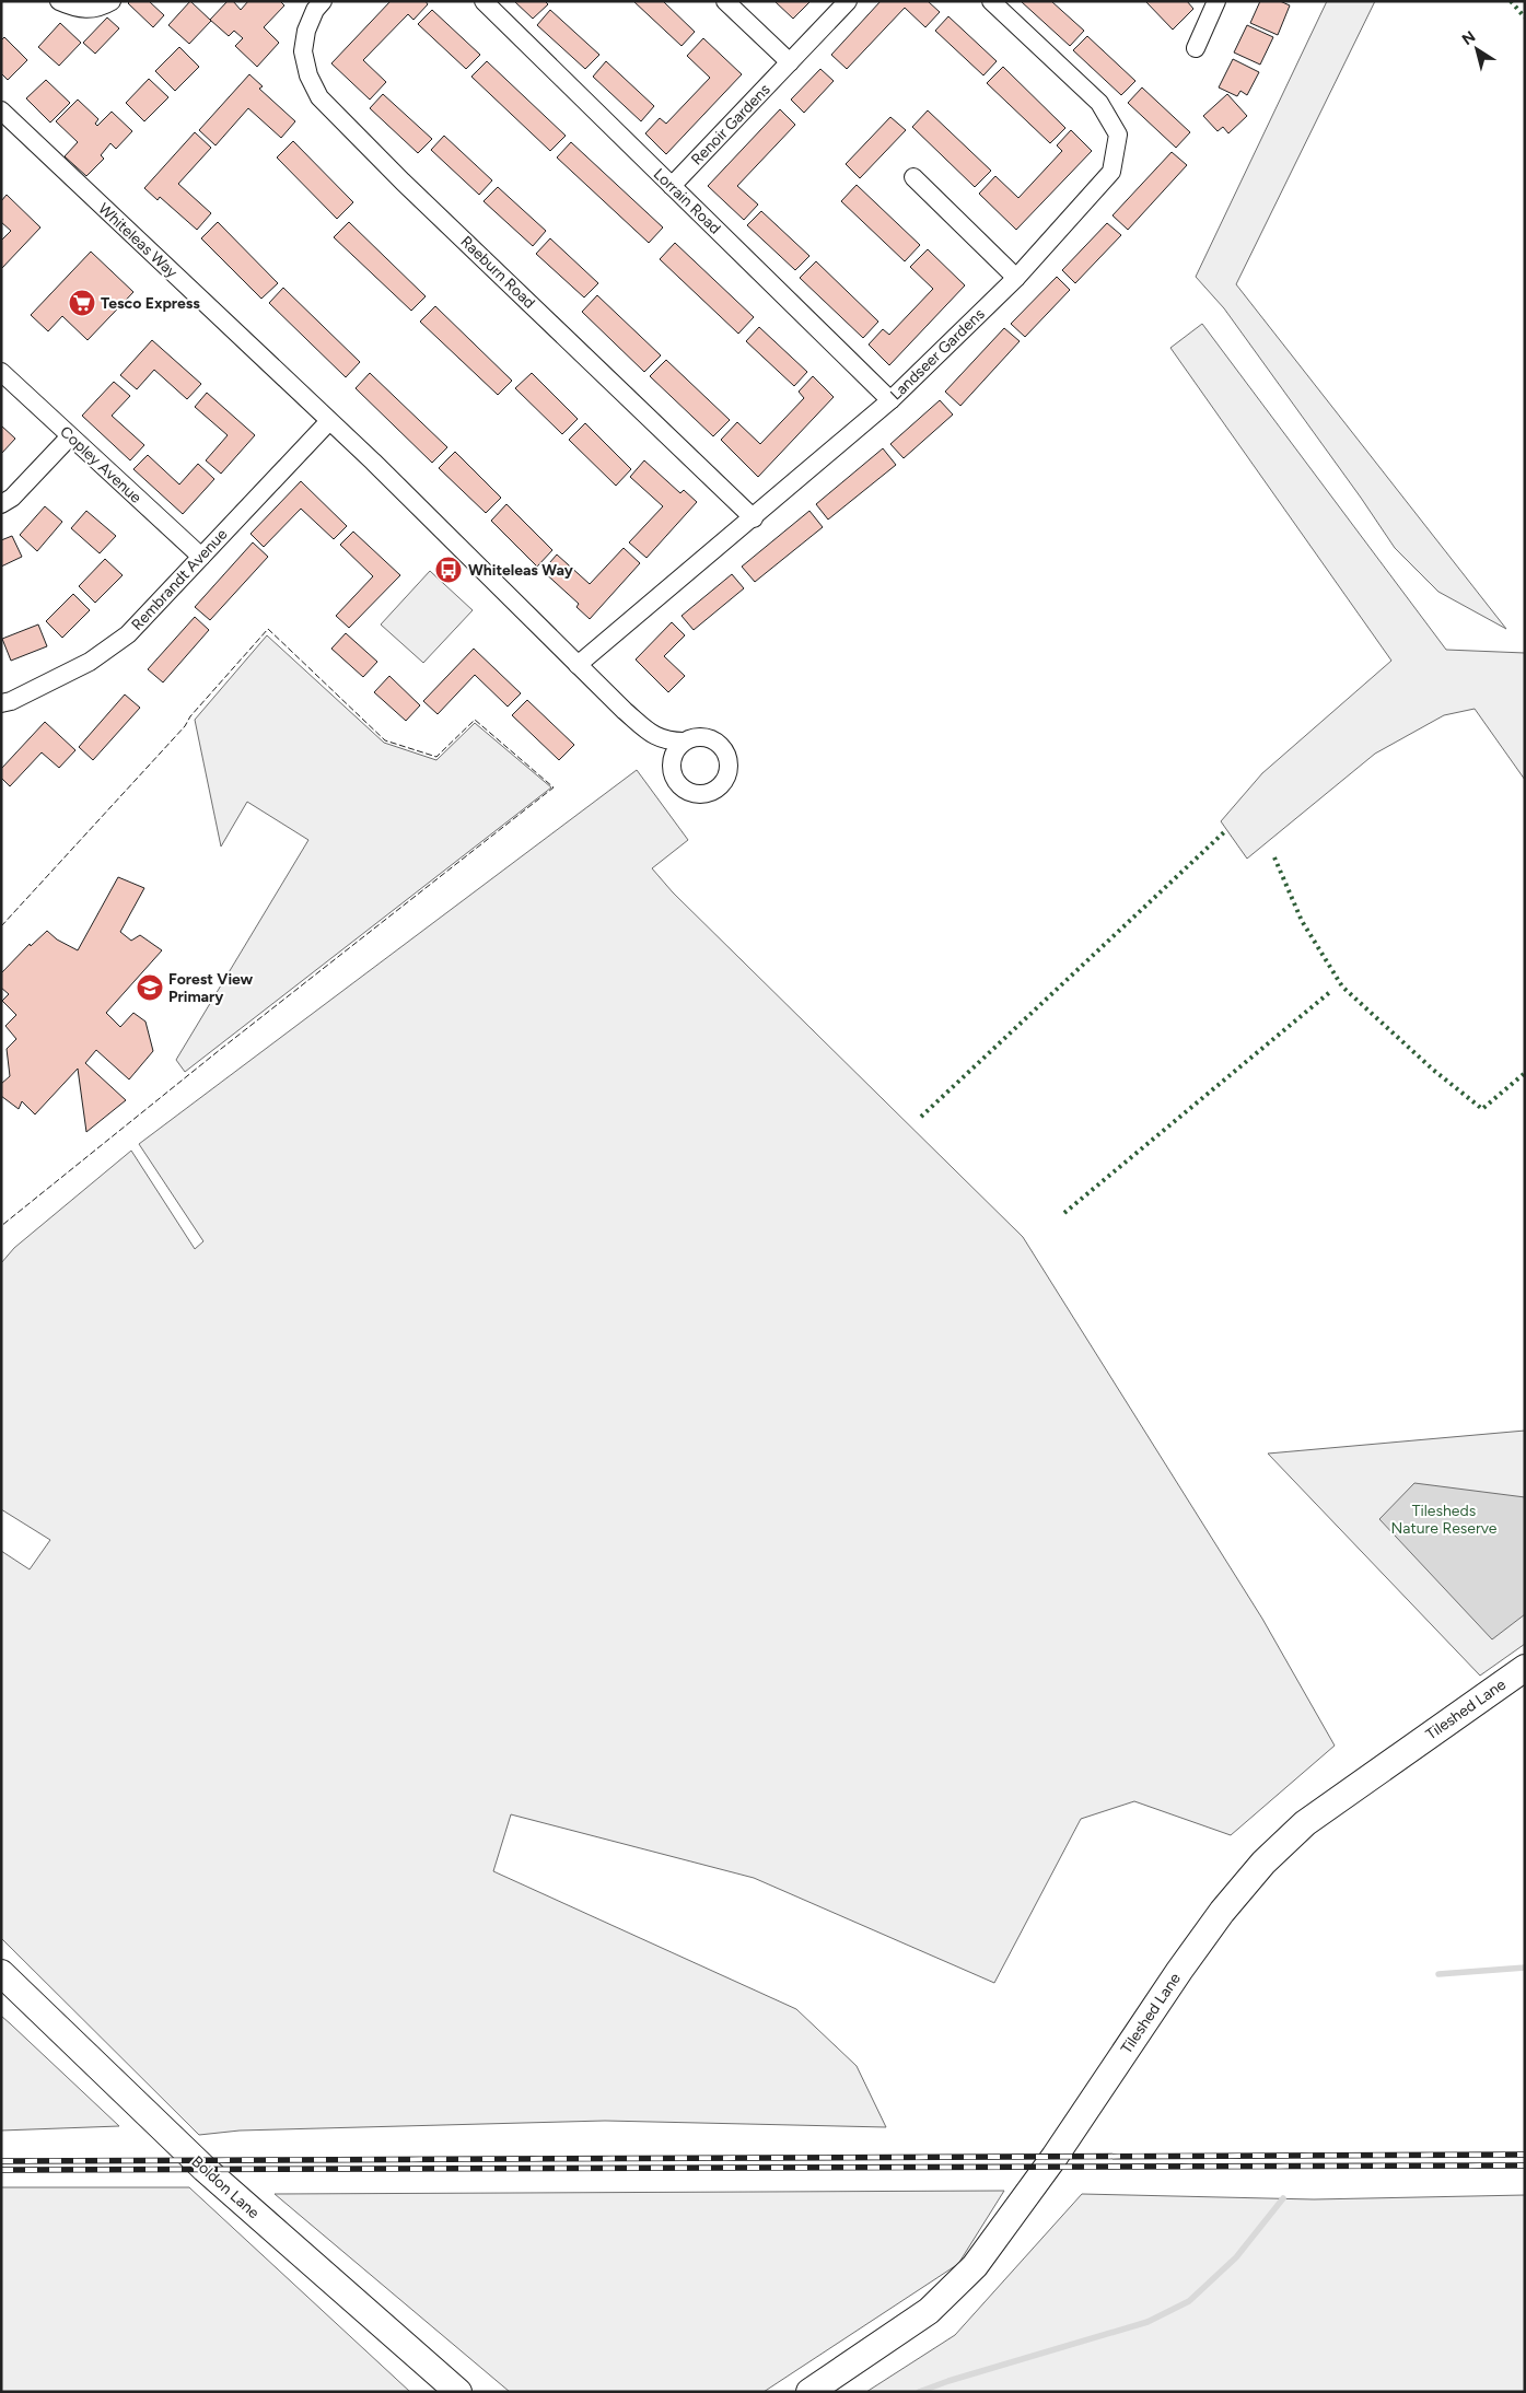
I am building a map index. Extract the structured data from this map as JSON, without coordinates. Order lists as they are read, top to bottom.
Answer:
{
  "streets": {
    "street": [
      "Renoir Gardens",
      "Lorrain Road",
      "Whiteleas Way",
      "Raeburn Road",
      "Landseer Gardens",
      "Copley Avenue",
      "Rembrandt Avenue",
      "Tileshed Lane",
      "Boldon Lane"
    ]
  },
  "crossings": [
    ["Renoir Gardens", "Lorrain Road"],
    ["Lorrain Road", "Landseer Gardens"],
    ["Whiteleas Way", "Landseer Gardens"],
    ["Whiteleas Way", "Rembrandt Avenue"],
    ["Raeburn Road", "Landseer Gardens"],
    ["Copley Avenue", "Rembrandt Avenue"]
  ],
  "parks": ["Tilesheds Nature Reserve"],
  "places": {
    "supermarket": ["Tesco Express"],
    "bus stop": ["Whiteleas Way"],
    "school or university": ["Forest View Primary"]
  },
  "north": "top left"
}
